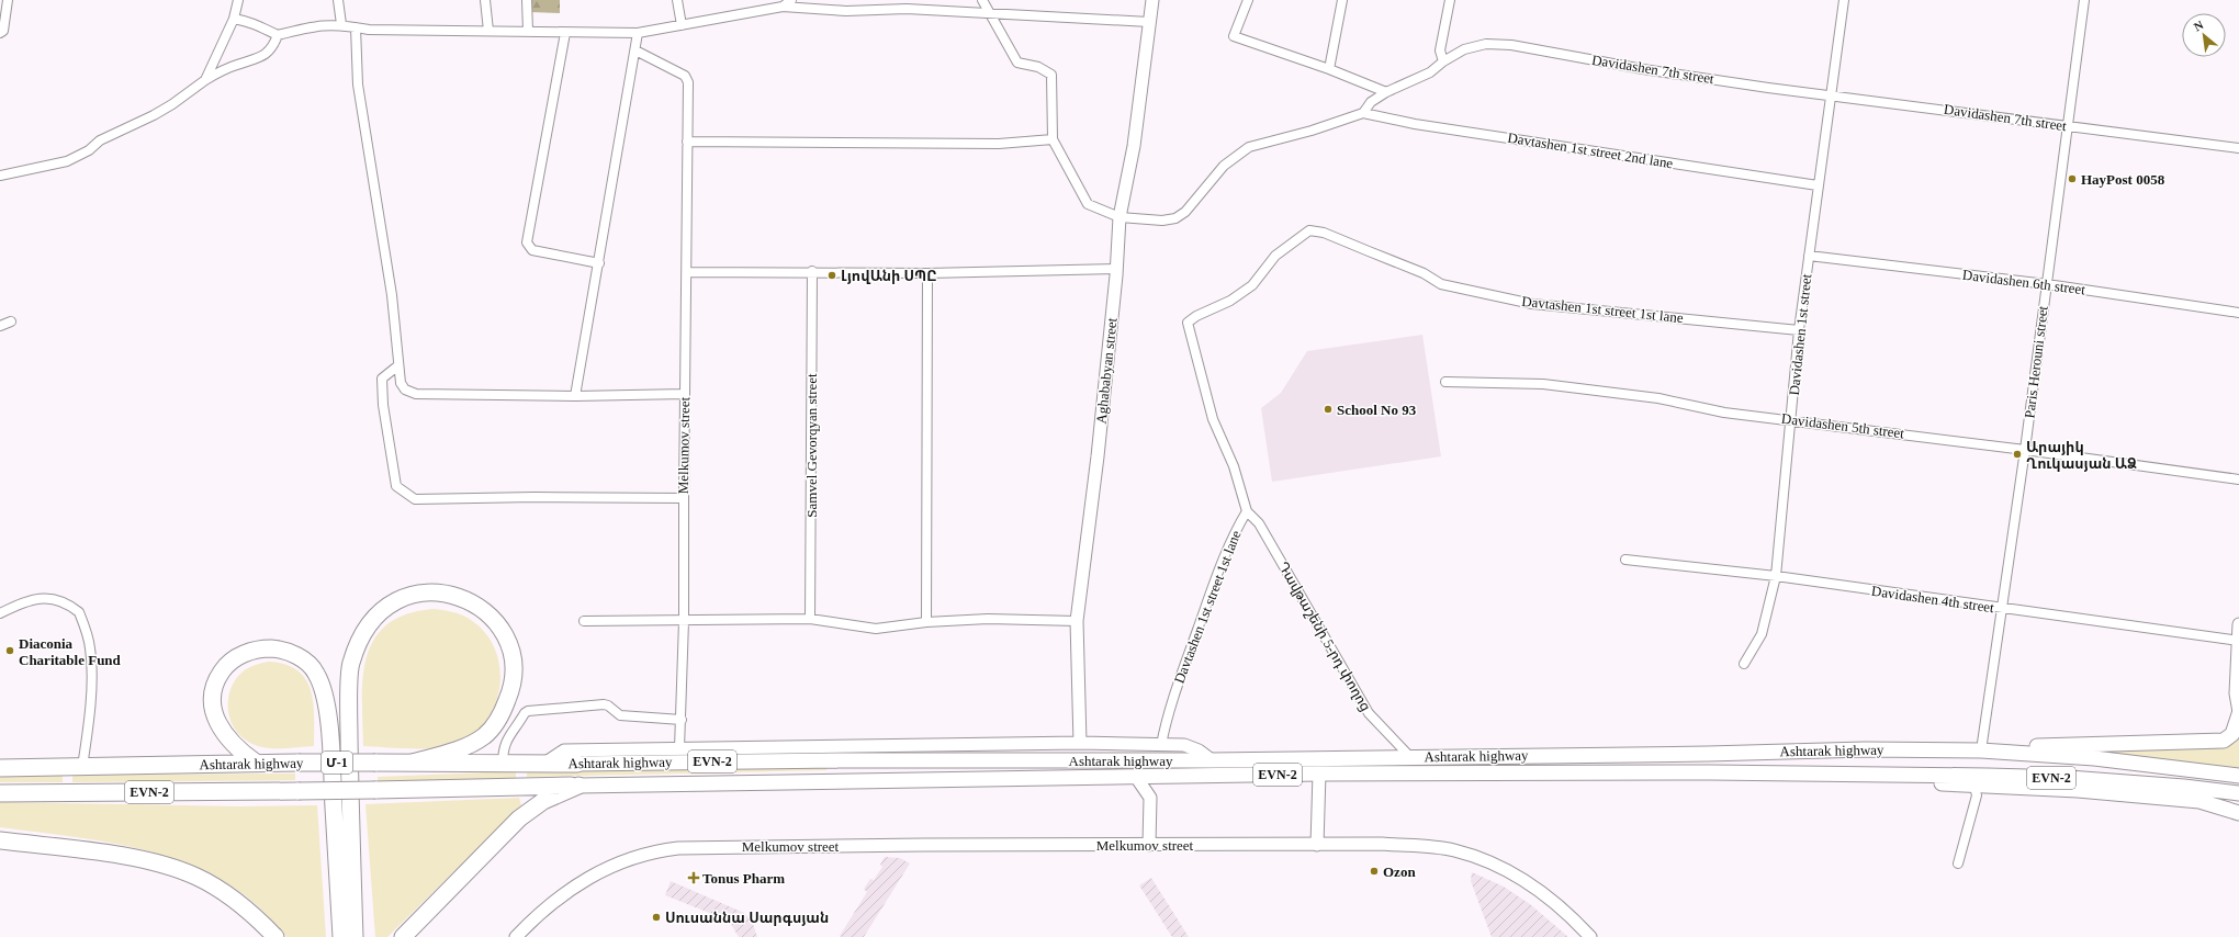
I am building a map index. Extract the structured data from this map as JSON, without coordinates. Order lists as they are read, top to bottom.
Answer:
{
  "streets": {
    "highway": ["Ashtarak highway", "EVN-2", "Մ-1"],
    "street": [
      "Davidashen 7th street",
      "Davtashen 1st street 2nd lane",
      "Davidashen 6th street",
      "Davtashen 1st street 1st lane",
      "Davidashen 1st street",
      "Paris Herouni street",
      "Aghababyan street",
      "Davidashen 5th street",
      "Melkumov street",
      "Samvel Gevorqyan street",
      "Davidashen 4th street",
      "Դավթաշենի 5-րդ փողոց"
    ]
  },
  "crossings": [
    ["Davidashen 7th street", "Davtashen 1st street 2nd lane"],
    ["Davidashen 7th street", "Davidashen 1st street"],
    ["Davidashen 7th street", "Paris Herouni street"],
    ["Davidashen 7th street", "Aghababyan street"],
    ["Davtashen 1st street 2nd lane", "Davidashen 1st street"],
    ["Davidashen 6th street", "Davidashen 1st street"],
    ["Davidashen 6th street", "Paris Herouni street"],
    ["Davtashen 1st street 1st lane", "Davidashen 1st street"],
    ["Davtashen 1st street 1st lane", "Դավթաշենի 5-րդ փողոց"],
    ["Davidashen 1st street", "Davidashen 5th street"],
    ["Davidashen 1st street", "Davidashen 4th street"],
    ["Paris Herouni street", "Davidashen 5th street"],
    ["Paris Herouni street", "Davidashen 4th street"],
    ["Paris Herouni street", "Ashtarak highway"],
    ["Դավթաշենի 5-րդ փողոց", "Ashtarak highway"]
  ],
  "places": {
    "other": [
      "HayPost 0058",
      "ԼյովԱնի ՍՊԸ",
      "School No 93",
      "Արայիկ Ղուկասյան ԱՁ",
      "Diaconia Charitable Fund",
      "Ozon",
      "Սուսաննա Սարգսյան"
    ],
    "health": ["Tonus Pharm"]
  },
  "north": "top left"
}
